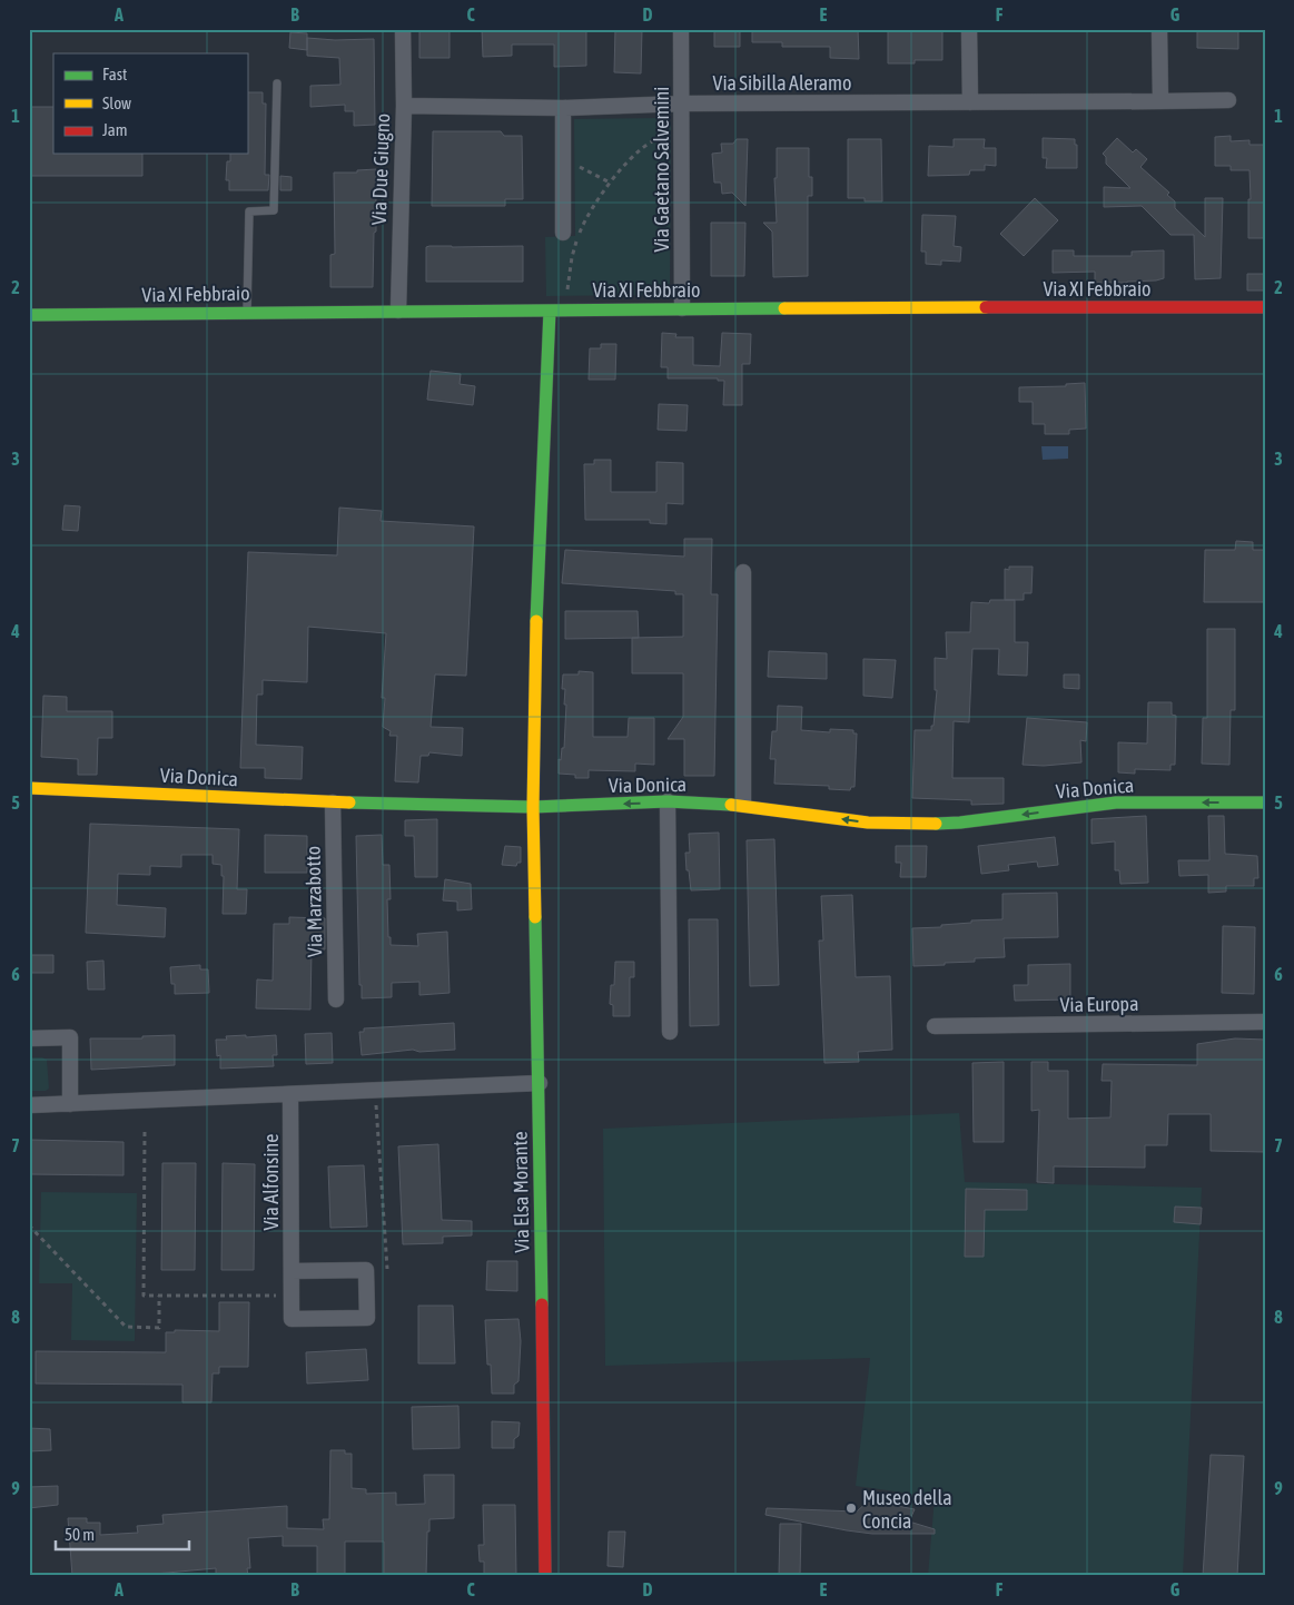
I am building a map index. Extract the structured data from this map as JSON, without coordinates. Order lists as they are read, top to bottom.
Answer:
{
  "streets": {
    "street": [
      "Via Sibilla Aleramo",
      "Via Due Giugno",
      "Via Gaetano Salvemini",
      "Via XI Febbraio",
      "Via Donica",
      "Via Marzabotto",
      "Via Europa",
      "Via Alfonsine",
      "Via Elsa Morante"
    ]
  },
  "crossings": [
    ["Via Sibilla Aleramo", "Via Due Giugno"],
    ["Via Sibilla Aleramo", "Via Gaetano Salvemini"],
    ["Via Due Giugno", "Via XI Febbraio"],
    ["Via Gaetano Salvemini", "Via XI Febbraio"],
    ["Via XI Febbraio", "Via Elsa Morante"],
    ["Via Donica", "Via Marzabotto"],
    ["Via Donica", "Via Elsa Morante"]
  ],
  "one_way": ["Via Donica"],
  "places": ["Museo della Concia"],
  "legend": ["Fast", "Slow", "Jam"],
  "scale_bar": "50 m",
  "grid": {
    "columns": [
      "A",
      "B",
      "C",
      "D",
      "E",
      "F",
      "G"
    ],
    "rows": [
      "1",
      "2",
      "3",
      "4",
      "5",
      "6",
      "7",
      "8",
      "9"
    ]
  }
}
